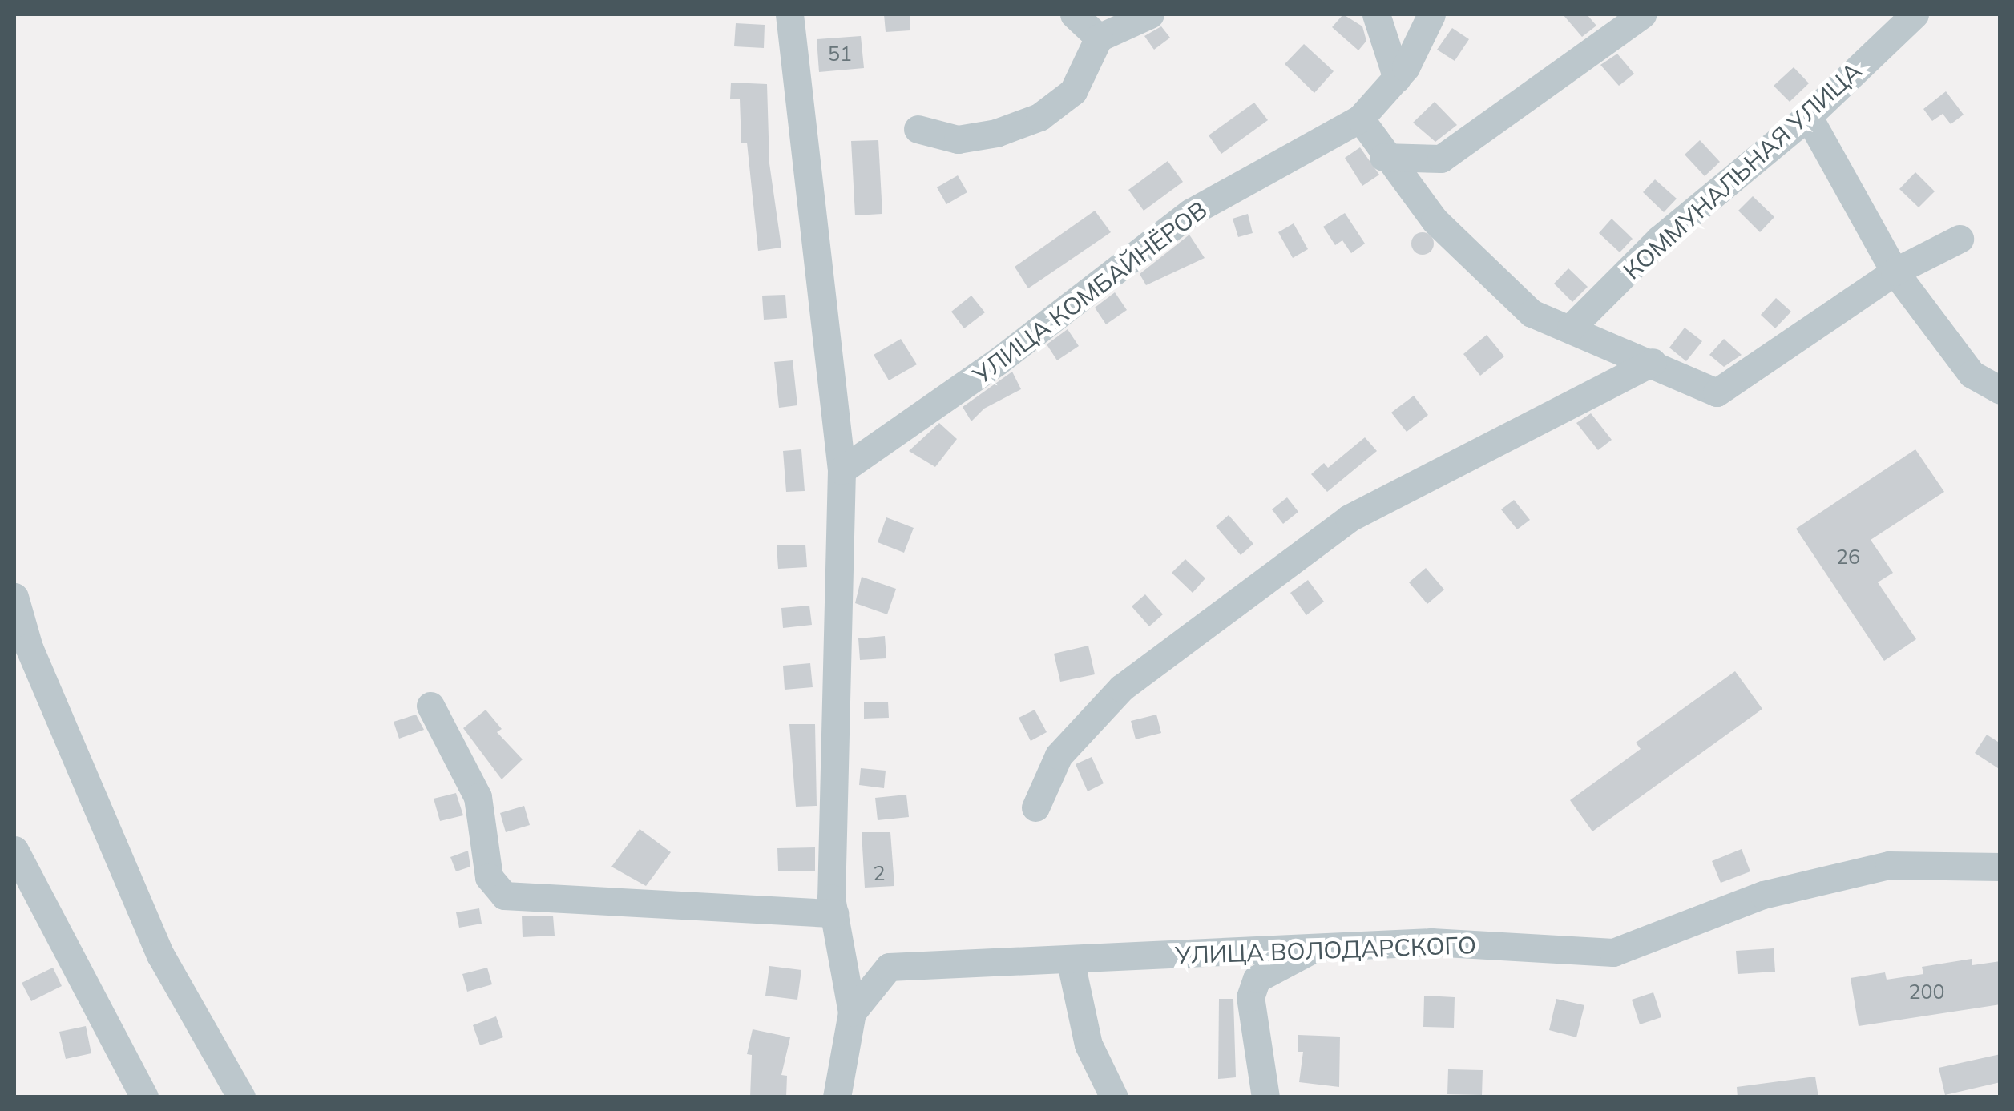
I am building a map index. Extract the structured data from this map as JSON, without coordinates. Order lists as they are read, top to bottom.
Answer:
{
  "streets": {
    "street": ["КОММУНАЛЬНАЯ УЛИЦА", "УЛИЦА КОМБАЙНЁРОВ", "УЛИЦА ВОЛОДАРСКОГО"]
  },
  "house_numbers": [
    "51",
    "26",
    "2",
    "200"
  ]
}
